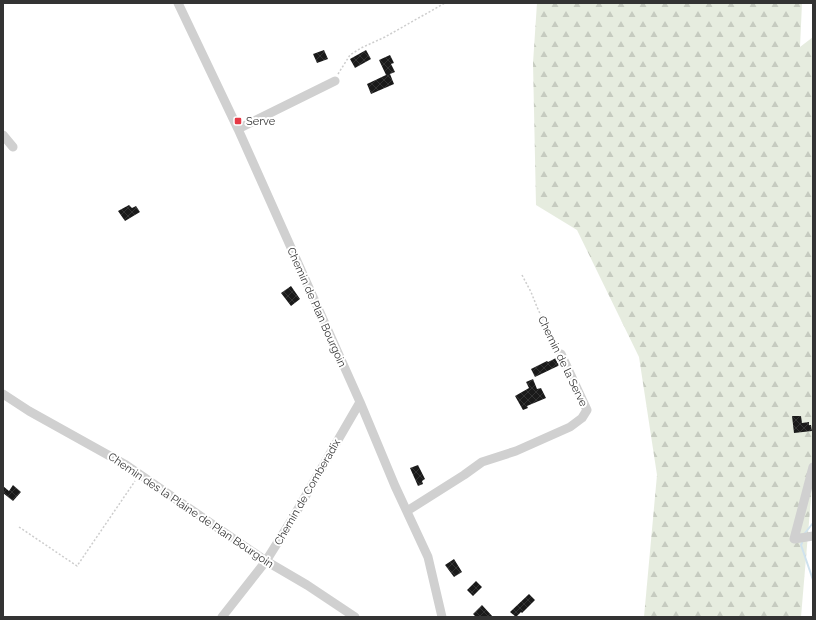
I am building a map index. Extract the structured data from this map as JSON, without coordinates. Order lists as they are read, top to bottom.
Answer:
{
  "streets": {
    "street": [
      "Chemin de Plan Bourgoin",
      "Chemin de la Serve",
      "Chemin de Comberadix",
      "Chemin des la Plaine de Plan Bourgoin"
    ]
  },
  "crossings": [
    ["Chemin de Plan Bourgoin", "Chemin de la Serve"],
    ["Chemin de Plan Bourgoin", "Chemin de Comberadix"],
    ["Chemin de Comberadix", "Chemin des la Plaine de Plan Bourgoin"]
  ],
  "places": {
    "transit": ["Serve"]
  }
}
